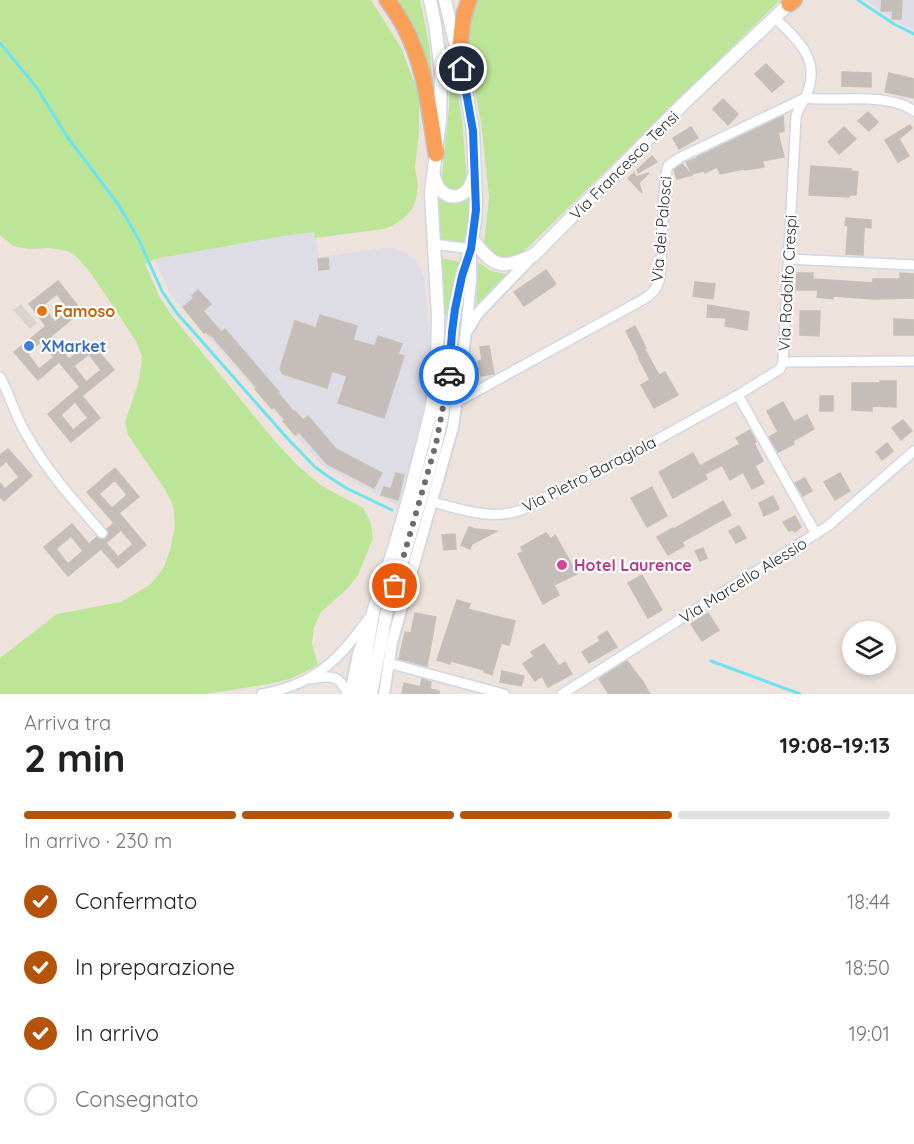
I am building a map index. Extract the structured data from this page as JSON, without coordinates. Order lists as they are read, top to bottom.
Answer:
{
  "streets": {
    "main road": ["Via Francesco Tensi"],
    "street": [
      "Via dei Palosci",
      "Via Rodolfo Crespi",
      "Via Pietro Baragiola",
      "Via Marcello Alessio"
    ]
  },
  "crossings": [
    ["Via Francesco Tensi", "Via Rodolfo Crespi"],
    ["Via dei Palosci", "Via Rodolfo Crespi"],
    ["Via Rodolfo Crespi", "Via Pietro Baragiola"]
  ],
  "places": ["Famoso", "XMarket", "Hotel Laurence"],
  "page": {
    "heading": ["2 min", "Arriva tra", "19:08–19:13"],
    "bar": "In arrivo · 230 m",
    "list": [
      ["Confermato", "18:44"],
      ["In preparazione", "18:50"],
      ["In arrivo", "19:01"],
      "Consegnato"
    ]
  }
}
